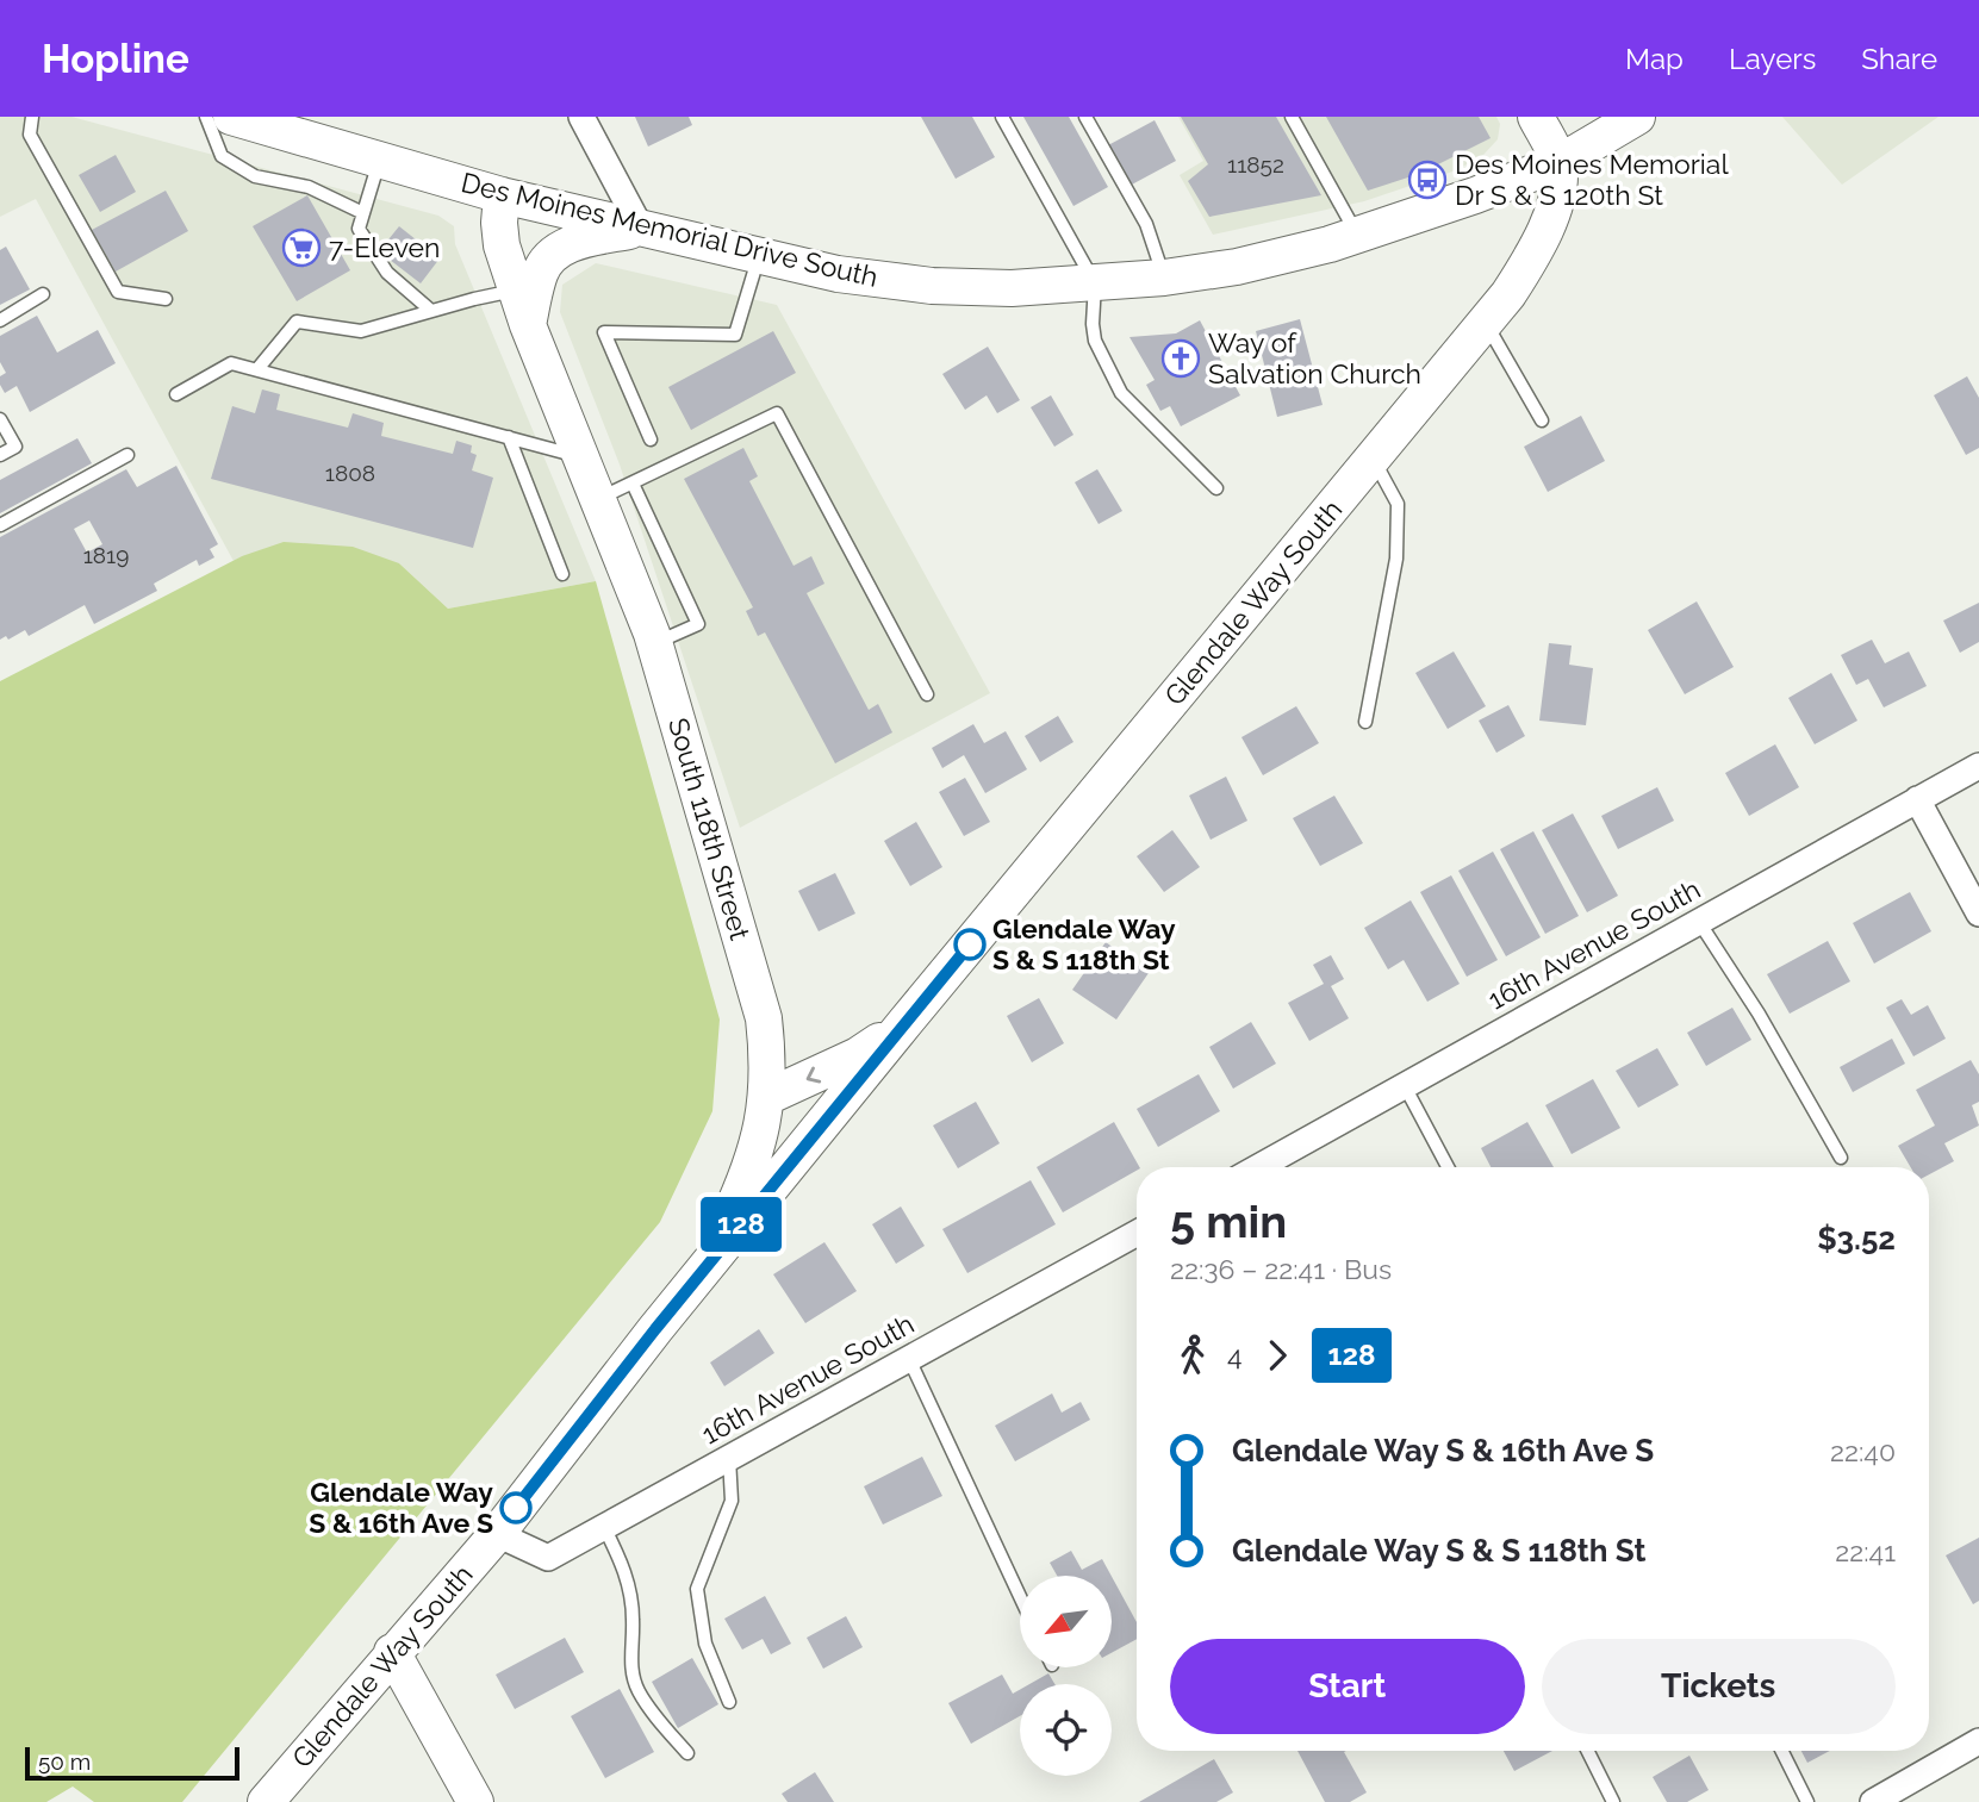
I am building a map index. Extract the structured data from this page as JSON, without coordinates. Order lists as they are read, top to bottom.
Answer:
{
  "streets": {
    "street": [
      "Des Moines Memorial Drive South",
      "Glendale Way South",
      "South 118th Street",
      "16th Avenue South"
    ]
  },
  "crossings": [
    ["Des Moines Memorial Drive South", "Glendale Way South"],
    ["Des Moines Memorial Drive South", "South 118th Street"],
    ["Glendale Way South", "South 118th Street"],
    ["Glendale Way South", "16th Avenue South"]
  ],
  "places": {
    "bus stop": ["Des Moines Memorial Dr S & S 120th St"],
    "supermarket": ["7-Eleven"],
    "church": ["Way of Salvation Church"],
    "other": ["Glendale Way S & S 118th St", "Glendale Way S & 16th Ave S"]
  },
  "lines": ["bus line 128"],
  "house_numbers": ["11852", "1808", "1819"],
  "scale_bar": "50 m",
  "north": "bottom left",
  "page": {
    "header": "Hopline",
    "nav": ["Map", "Layers", "Share"],
    "on_map": "128",
    "heading": ["5 min", "22:36 – 22:41 · Bus", "$3.52"],
    "legs": ["4", "128"],
    "list": [
      {
        "name": "Glendale Way S & 16th Ave S",
        "value": "22:40"
      },
      {
        "name": "Glendale Way S & S 118th St",
        "value": "22:41"
      }
    ],
    "buttons": ["Start", "Tickets"],
    "scale": "50 m"
  }
}
